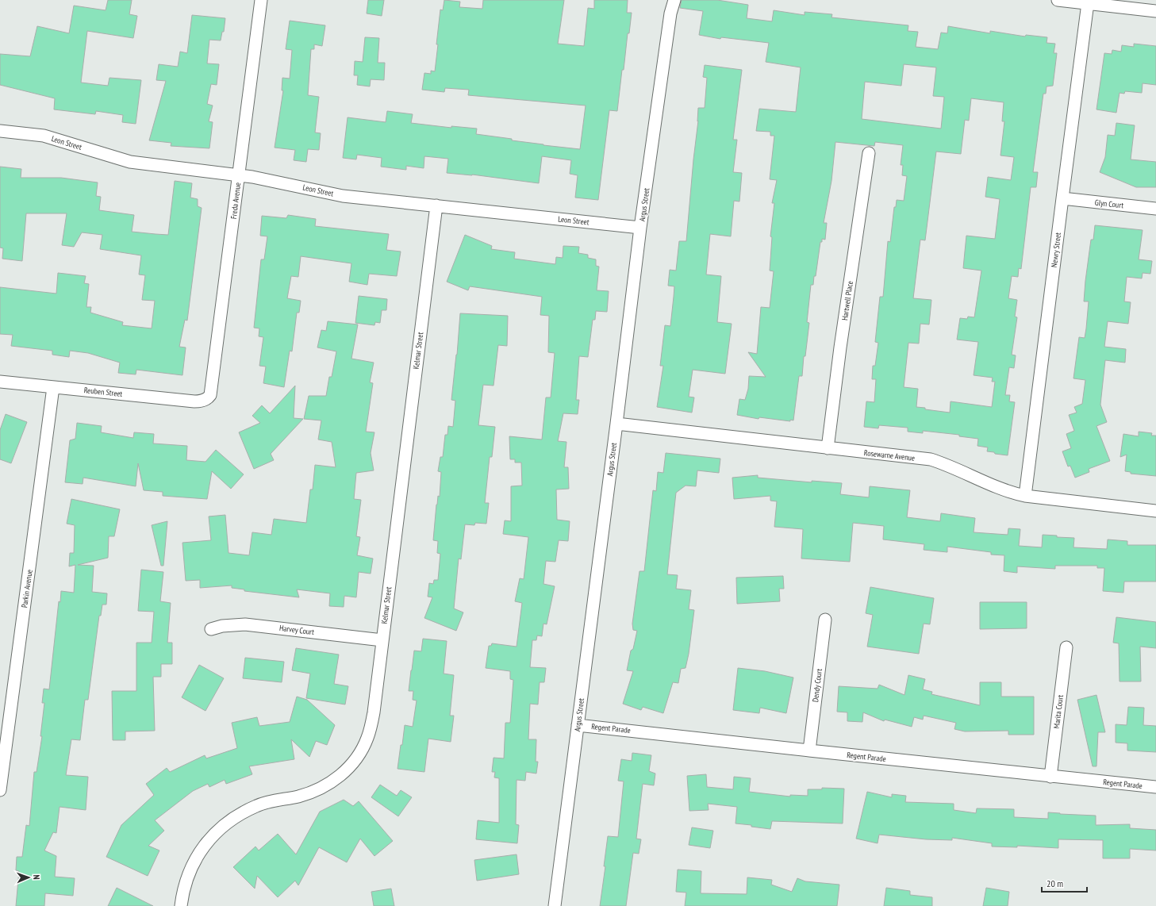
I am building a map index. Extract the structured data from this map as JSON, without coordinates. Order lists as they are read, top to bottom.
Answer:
{
  "streets": {
    "street": [
      "Leon Street",
      "Freda Avenue",
      "Glyn Court",
      "Argus Street",
      "Newry Street",
      "Hartwell Place",
      "Kelmar Street",
      "Reuben Street",
      "Rosewarne Avenue",
      "Parkin Avenue",
      "Harvey Court",
      "Dendy Court",
      "Marita Court",
      "Regent Parade"
    ]
  },
  "crossings": [
    ["Leon Street", "Freda Avenue"],
    ["Leon Street", "Argus Street"],
    ["Leon Street", "Kelmar Street"],
    ["Freda Avenue", "Reuben Street"],
    ["Glyn Court", "Newry Street"],
    ["Argus Street", "Rosewarne Avenue"],
    ["Argus Street", "Regent Parade"],
    ["Newry Street", "Rosewarne Avenue"],
    ["Hartwell Place", "Rosewarne Avenue"],
    ["Kelmar Street", "Harvey Court"],
    ["Reuben Street", "Parkin Avenue"],
    ["Dendy Court", "Regent Parade"],
    ["Marita Court", "Regent Parade"]
  ],
  "scale_bar": "20 m",
  "north": "right"
}
